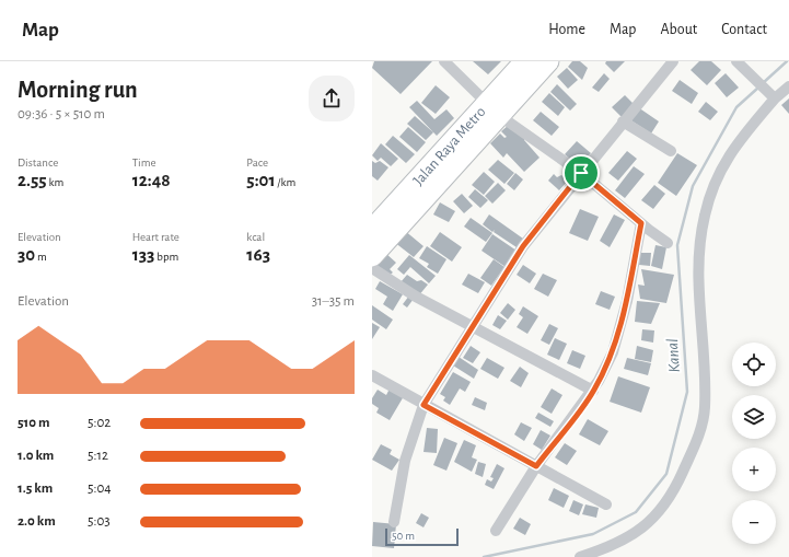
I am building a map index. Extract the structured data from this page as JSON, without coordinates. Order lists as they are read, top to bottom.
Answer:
{
  "streets": {
    "highway": ["Jalan Raya Metro"]
  },
  "water": ["Kanal"],
  "scale_bar": "50 m",
  "page": {
    "header": "Map",
    "nav": [
      "Home",
      "Map",
      "About",
      "Contact"
    ],
    "heading": ["Morning run", "09:36 · 5 × 510 m"],
    "stats": [
      ["Distance", "2.55 km"],
      ["Time", "12:48"],
      ["Pace", "5:01 /km"],
      ["Elevation", "30 m"],
      ["Heart rate", "133 bpm"],
      ["kcal", "163"]
    ],
    "chart": ["Elevation", "31–35 m"],
    "map_buttons": ["+", "−"],
    "list": [
      {
        "name": "510 m",
        "note": "5:02"
      },
      {
        "name": "1.0 km",
        "note": "5:12"
      },
      {
        "name": "1.5 km",
        "note": "5:04"
      },
      {
        "name": "2.0 km",
        "note": "5:03"
      }
    ],
    "scale": "50 m"
  }
}
